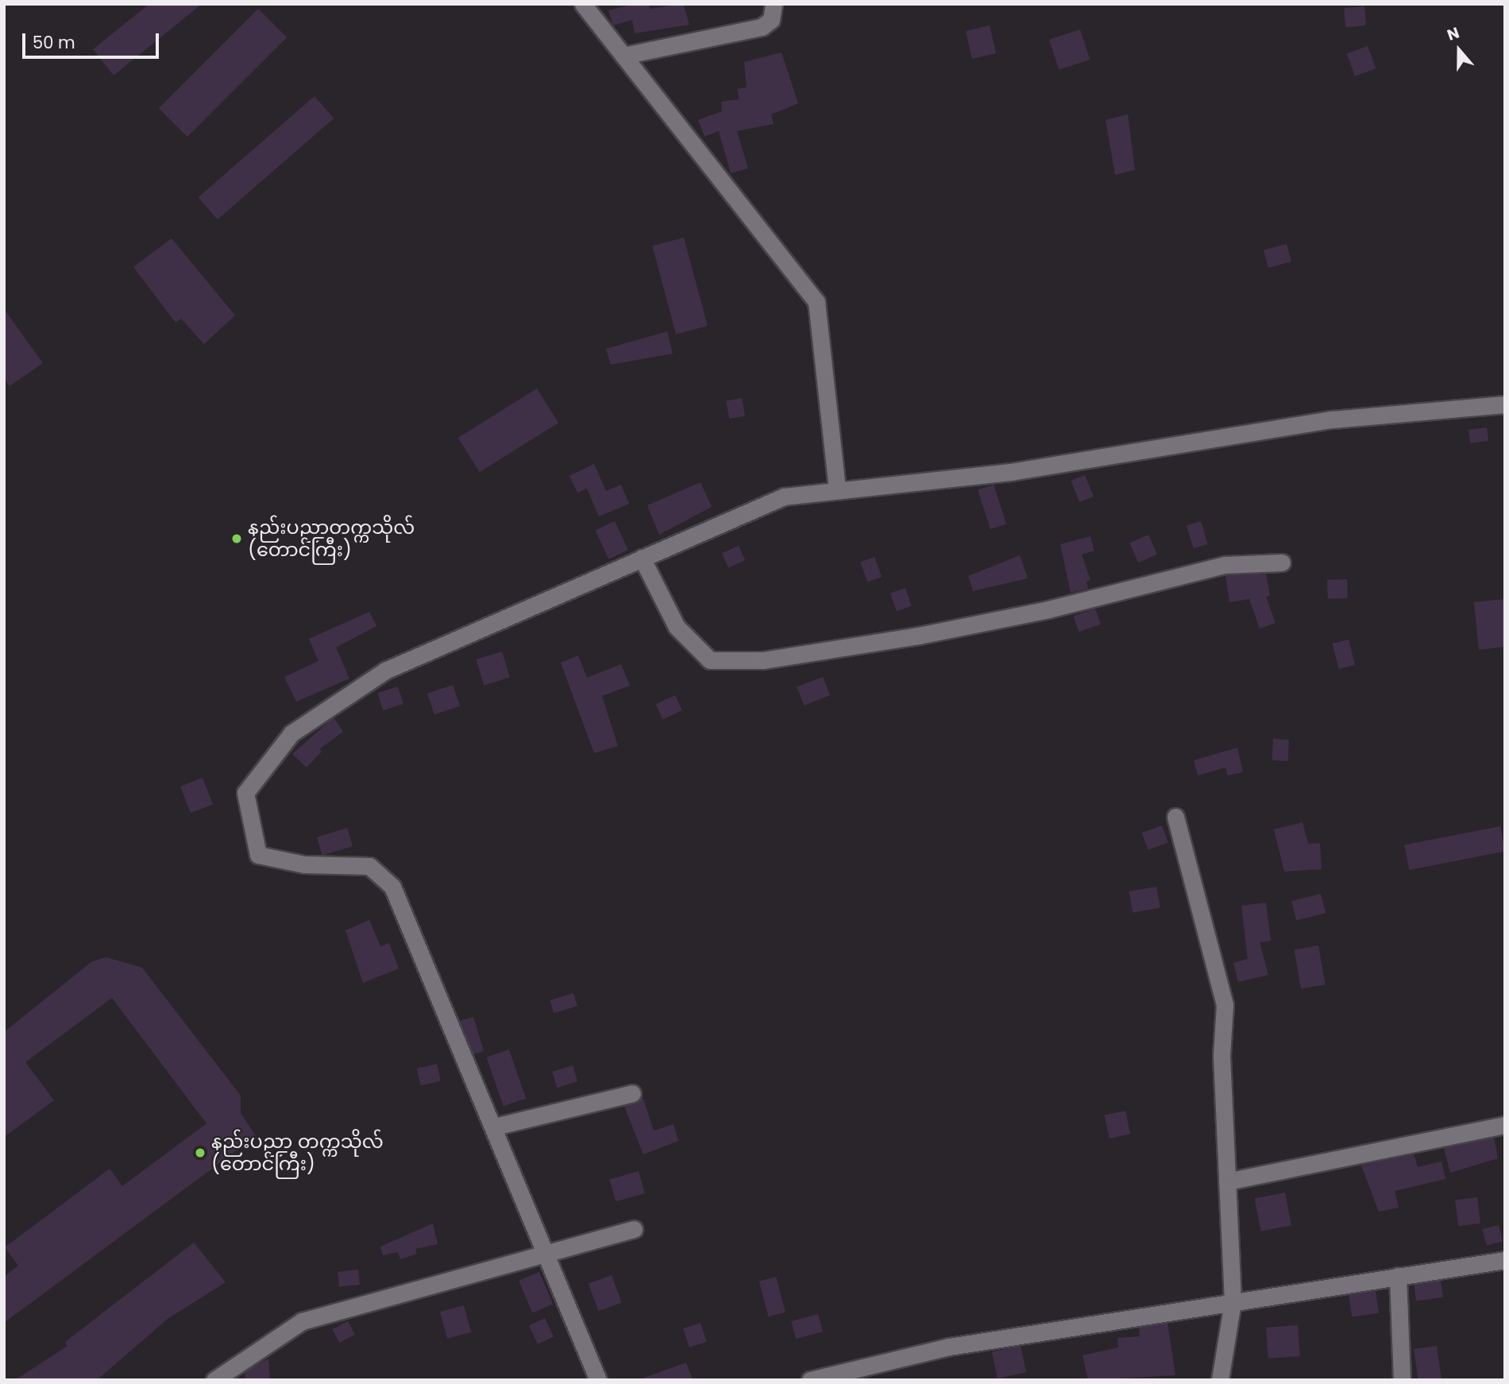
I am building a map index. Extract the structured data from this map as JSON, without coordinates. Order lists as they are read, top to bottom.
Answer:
{
  "places": ["နည်းပညာတက္ကသိုလ် (တောင်ကြီး)", "နည်းပညာ တက္ကသိုလ် (တောင်ကြီး)"],
  "scale_bar": "50 m",
  "north": "top"
}
